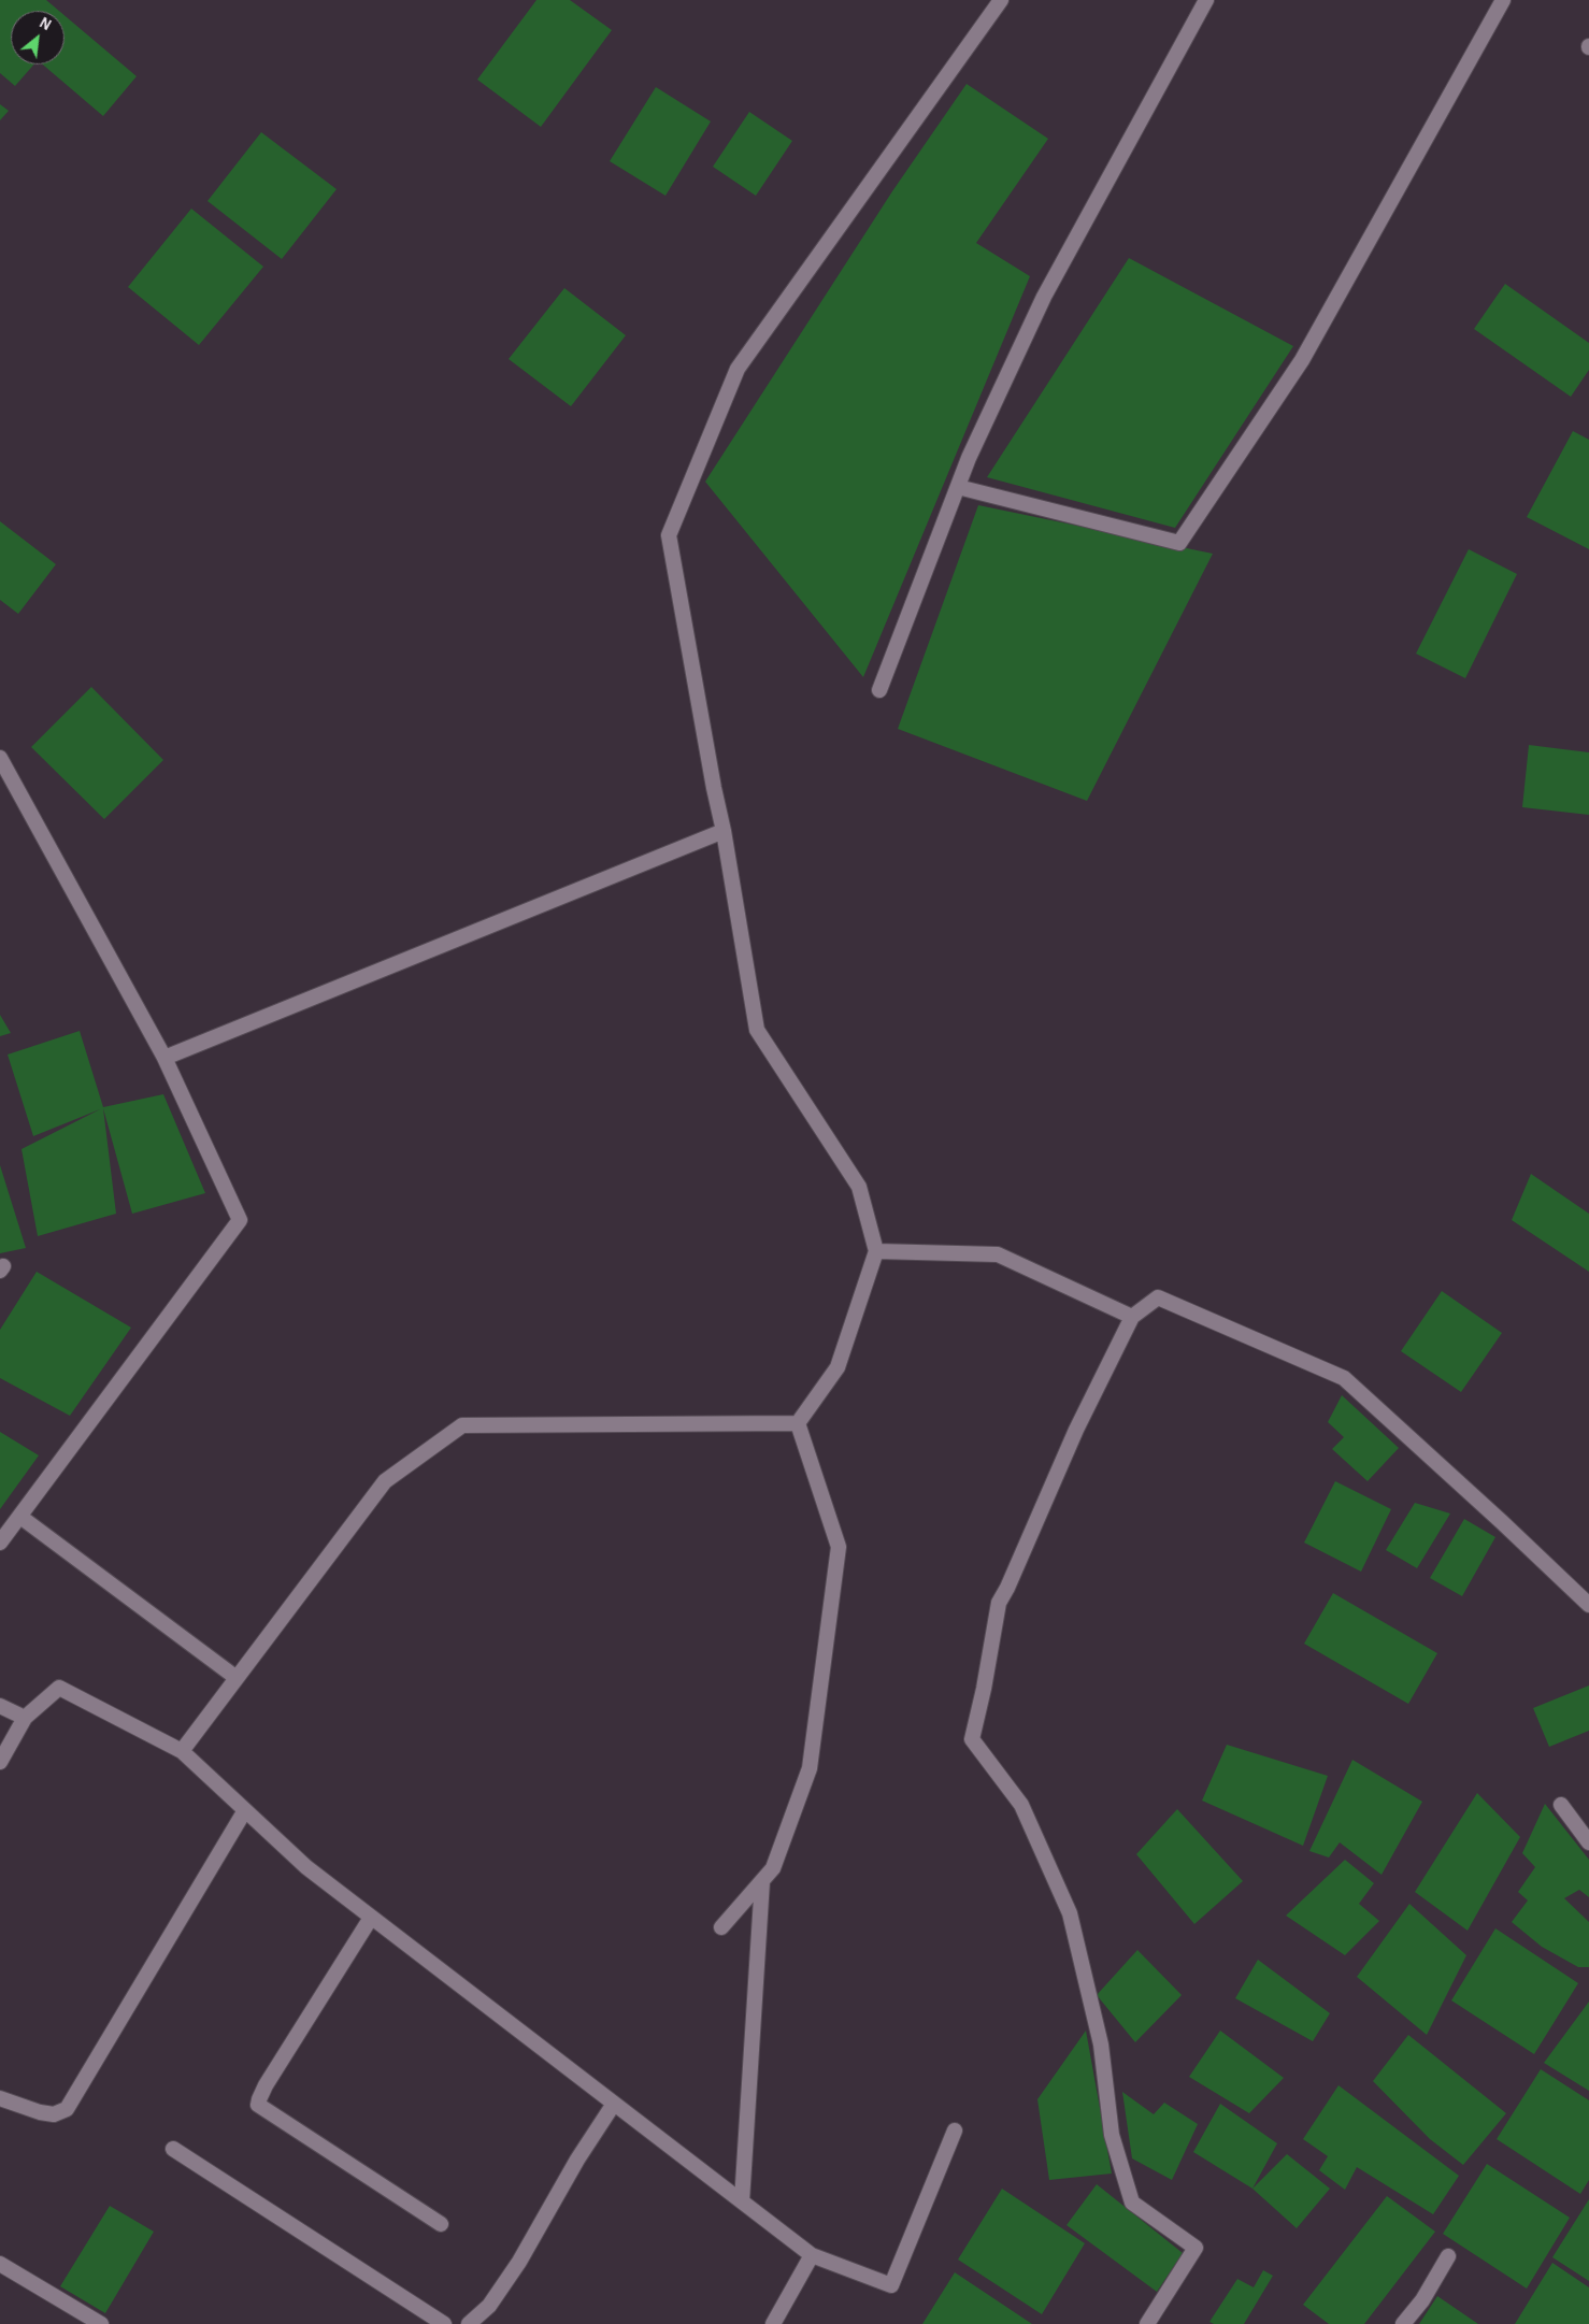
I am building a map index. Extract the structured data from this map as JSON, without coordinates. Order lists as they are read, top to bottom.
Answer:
{
  "north": "top right"
}
